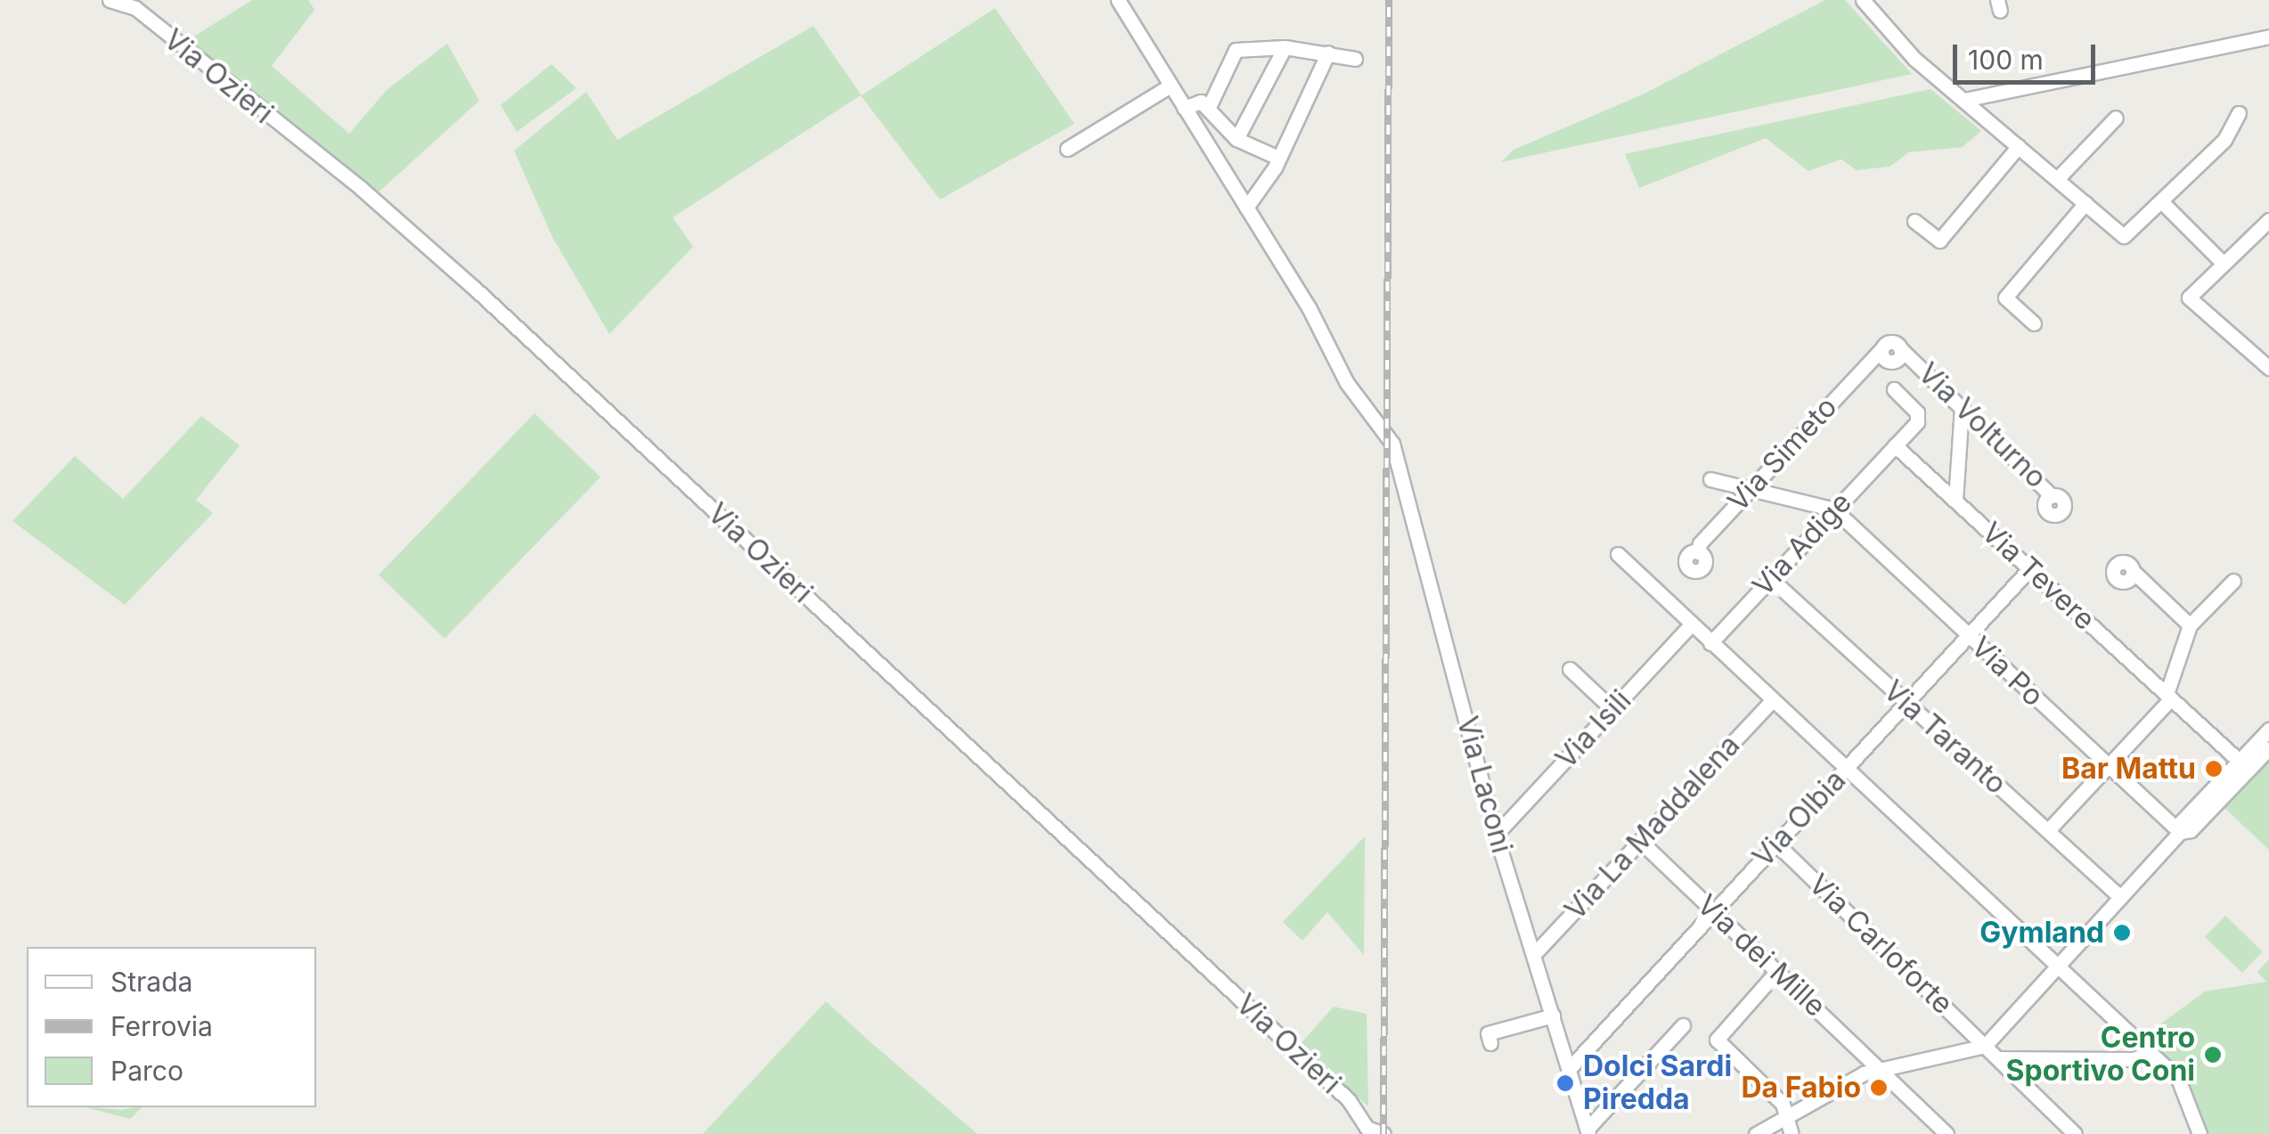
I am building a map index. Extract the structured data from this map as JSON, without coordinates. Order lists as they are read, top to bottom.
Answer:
{
  "streets": {
    "street": [
      "Via Ozieri",
      "Via Volturno",
      "Via Simeto",
      "Via Adige",
      "Via Tevere",
      "Via Po",
      "Via Isili",
      "Via Taranto",
      "Via Laconi",
      "Via Olbia",
      "Via La Maddalena",
      "Via Carloforte",
      "Via dei Mille"
    ]
  },
  "crossings": [
    ["Via Volturno", "Via Simeto"],
    ["Via Adige", "Via Tevere"],
    ["Via Adige", "Via Po"],
    ["Via Adige", "Via Taranto"],
    ["Via Tevere", "Via Olbia"],
    ["Via Po", "Via Olbia"],
    ["Via Isili", "Via Laconi"],
    ["Via Taranto", "Via Olbia"],
    ["Via Laconi", "Via Olbia"],
    ["Via Laconi", "Via La Maddalena"],
    ["Via Olbia", "Via Carloforte"],
    ["Via Olbia", "Via dei Mille"],
    ["Via La Maddalena", "Via dei Mille"]
  ],
  "places": [
    "Bar Mattu",
    "Gymland",
    "Centro Sportivo Coni",
    "Dolci Sardi Piredda",
    "Da Fabio"
  ],
  "legend": ["Strada", "Ferrovia", "Parco"],
  "scale_bar": "100 m"
}
